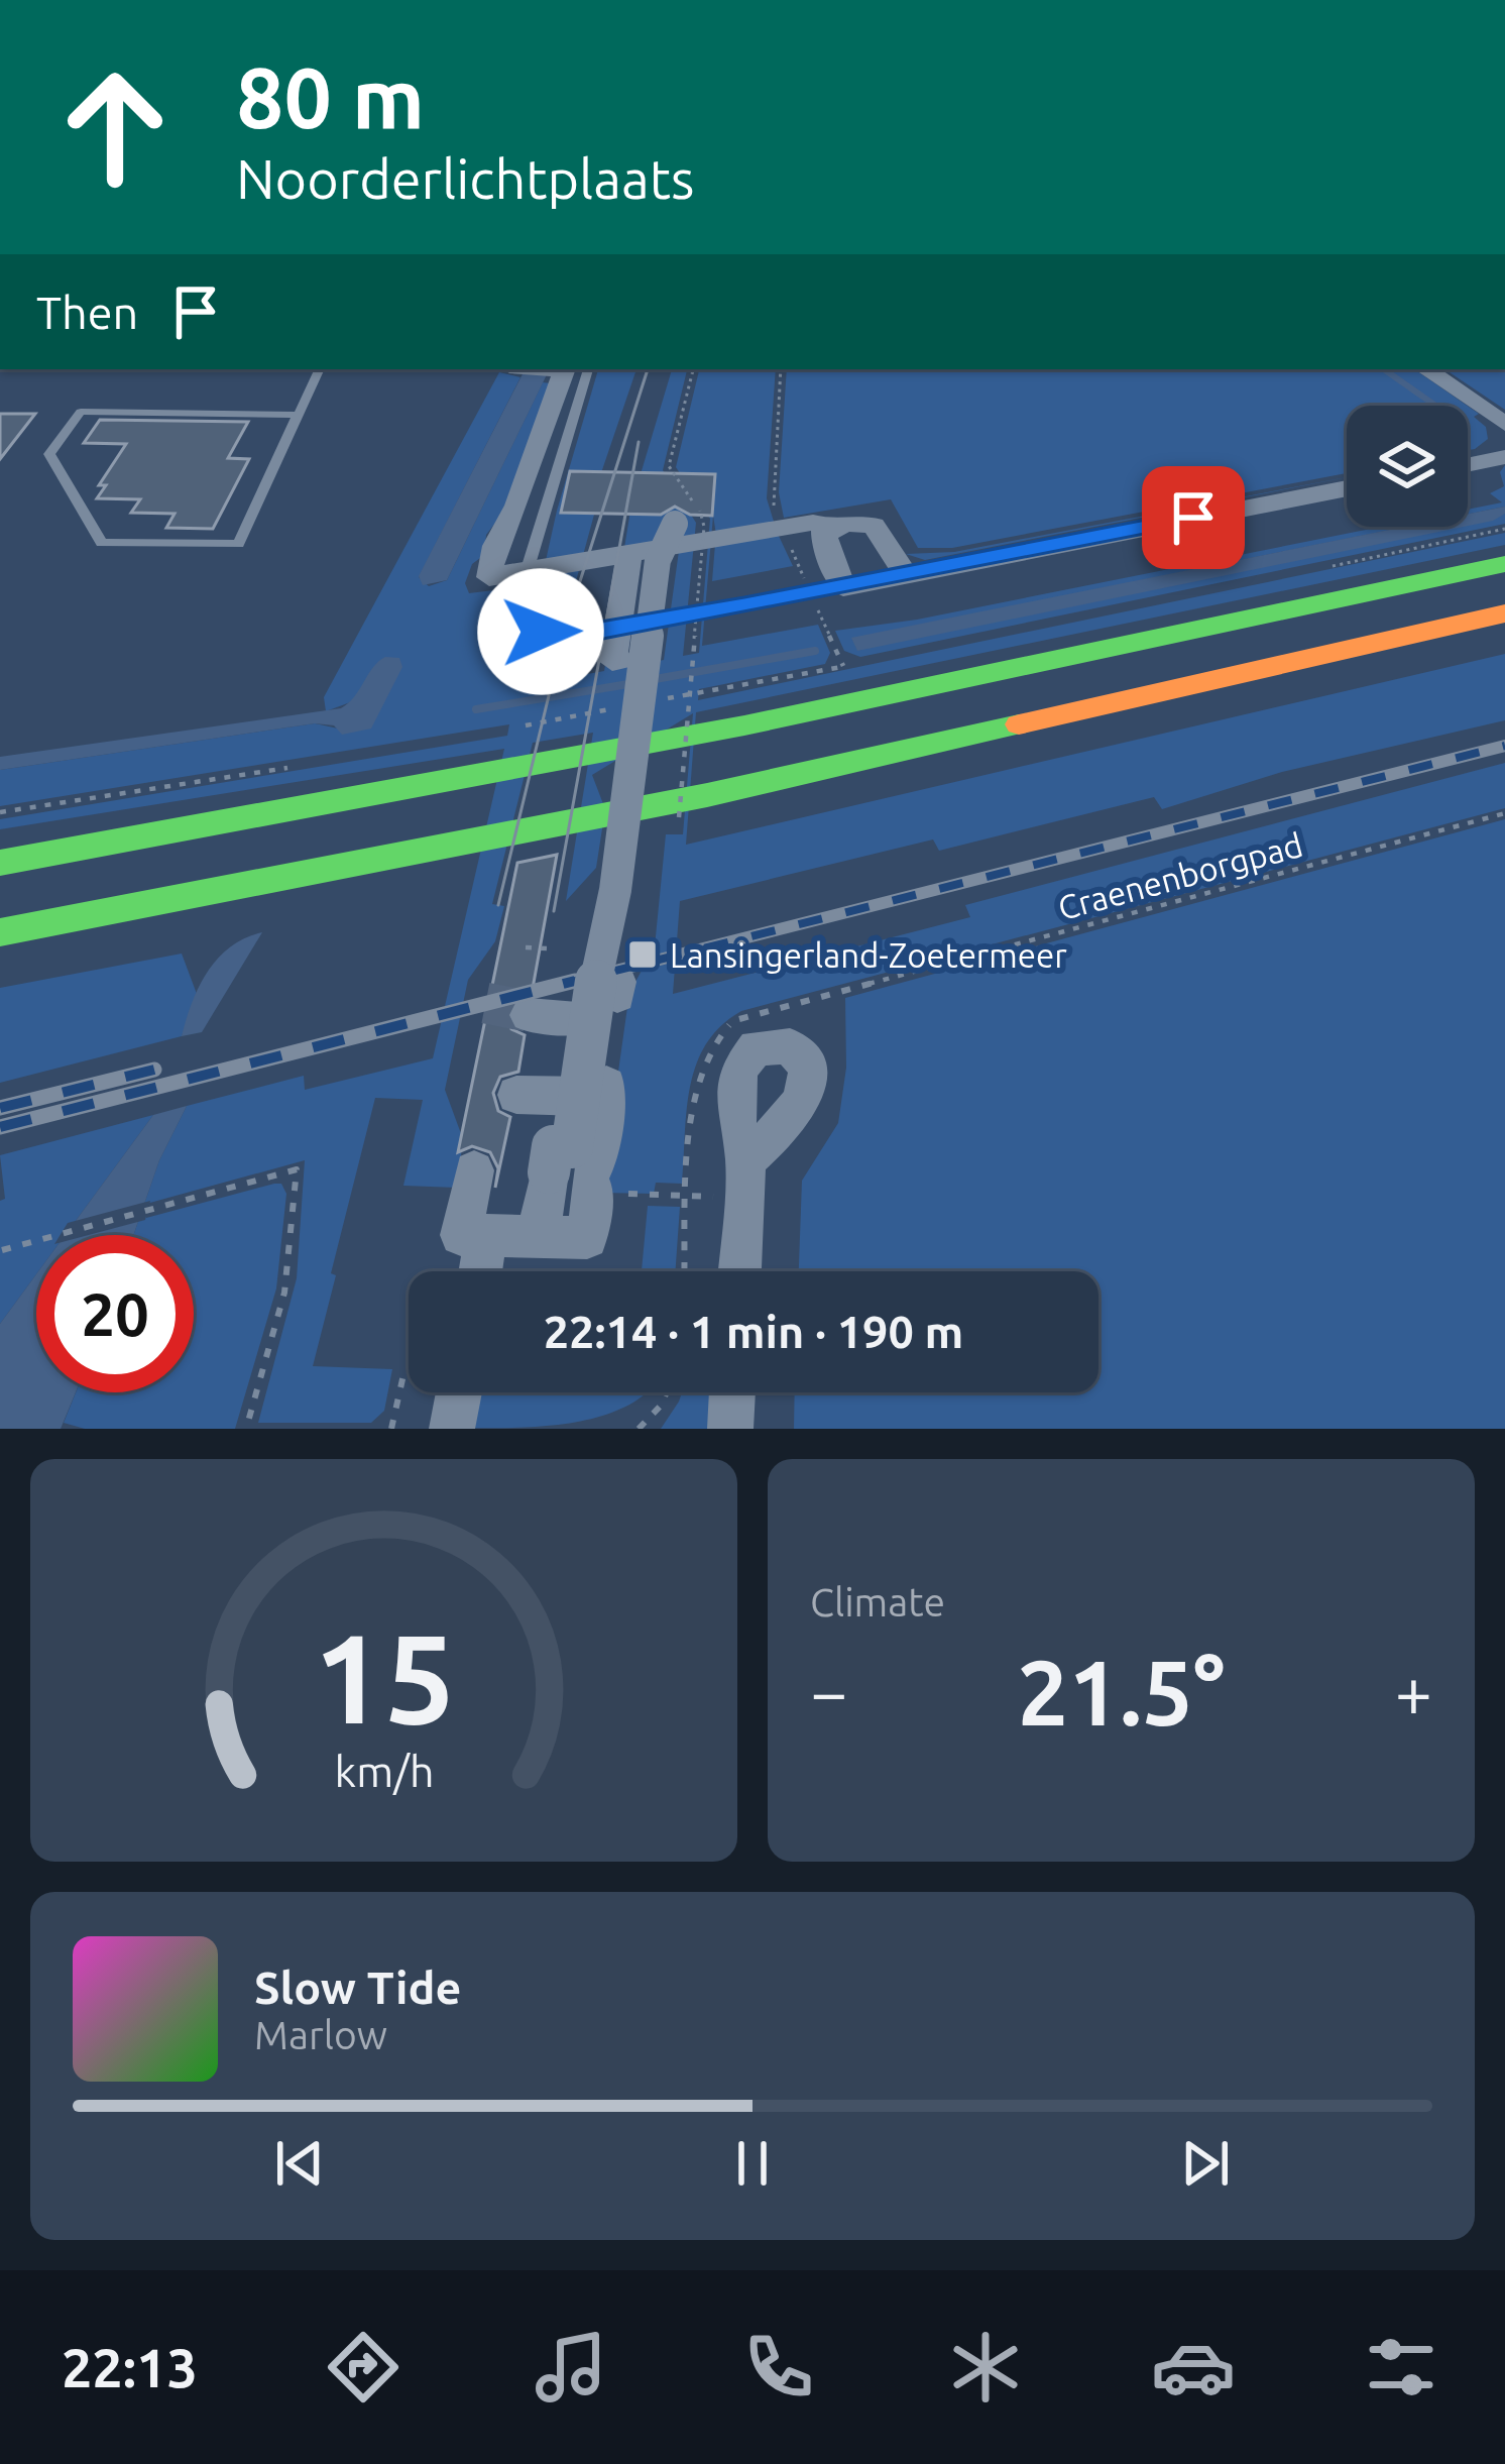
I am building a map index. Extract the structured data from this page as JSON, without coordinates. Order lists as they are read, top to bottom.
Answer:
{
  "streets": {
    "path": ["Craenenborgpad"]
  },
  "places": {
    "transit": ["Lansingerland-Zoetermeer"]
  },
  "page": {
    "turn": ["80 m", "Noorderlichtplaats"],
    "then": "Then",
    "limit": "20",
    "trip": "22:14 · 1 min · 190 m",
    "tile": "Climate",
    "heat": ["−", "21.5°", "+"],
    "song": ["Slow Tide", "Marlow"],
    "tabs": "22:13",
    "gauge": ["15", "km/h"]
  }
}
